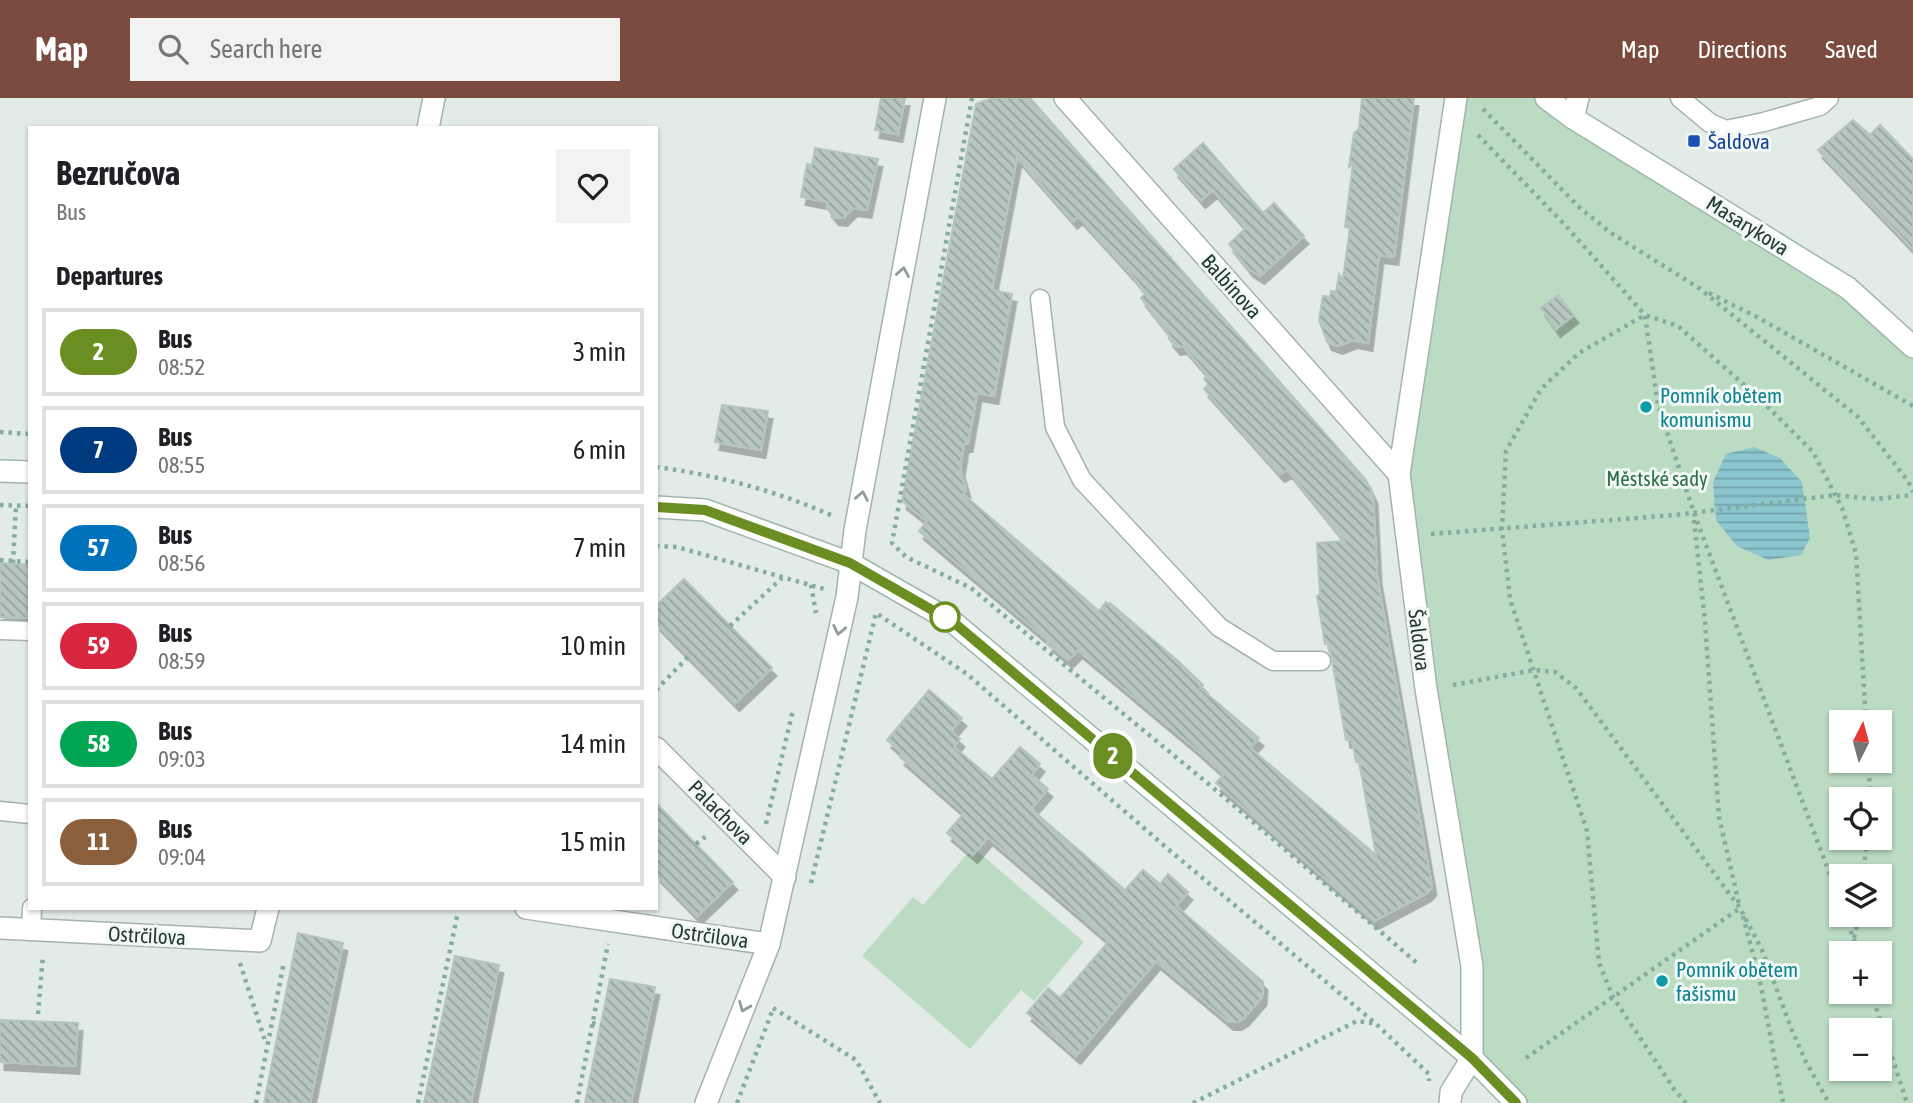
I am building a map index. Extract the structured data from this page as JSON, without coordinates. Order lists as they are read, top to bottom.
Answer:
{
  "streets": {
    "street": [
      "Masarykova",
      "Balbínova",
      "Šaldova",
      "Palachova",
      "Ostrčilova"
    ]
  },
  "crossings": [
    ["Balbínova", "Šaldova"]
  ],
  "parks": ["Městské sady"],
  "places": {
    "transit": ["Šaldova"],
    "other": ["Pomník obětem komunismu", "Pomník obětem fašismu"]
  },
  "lines": ["bus line 2"],
  "north": "top",
  "page": {
    "header": "Map",
    "search": "Search here",
    "nav": ["Map", "Directions", "Saved"],
    "on_map": "2",
    "heading": [
      ["Bezručova", "Bus"],
      "Departures"
    ],
    "list": [
      {
        "mark": "2",
        "name": "Bus",
        "note": "08:52",
        "value": "3 min"
      },
      {
        "mark": "7",
        "name": "Bus",
        "note": "08:55",
        "value": "6 min"
      },
      {
        "mark": "57",
        "name": "Bus",
        "note": "08:56",
        "value": "7 min"
      },
      {
        "mark": "59",
        "name": "Bus",
        "note": "08:59",
        "value": "10 min"
      },
      {
        "mark": "58",
        "name": "Bus",
        "note": "09:03",
        "value": "14 min"
      },
      {
        "mark": "11",
        "name": "Bus",
        "note": "09:04",
        "value": "15 min"
      }
    ],
    "map_buttons": ["+", "−"]
  }
}
